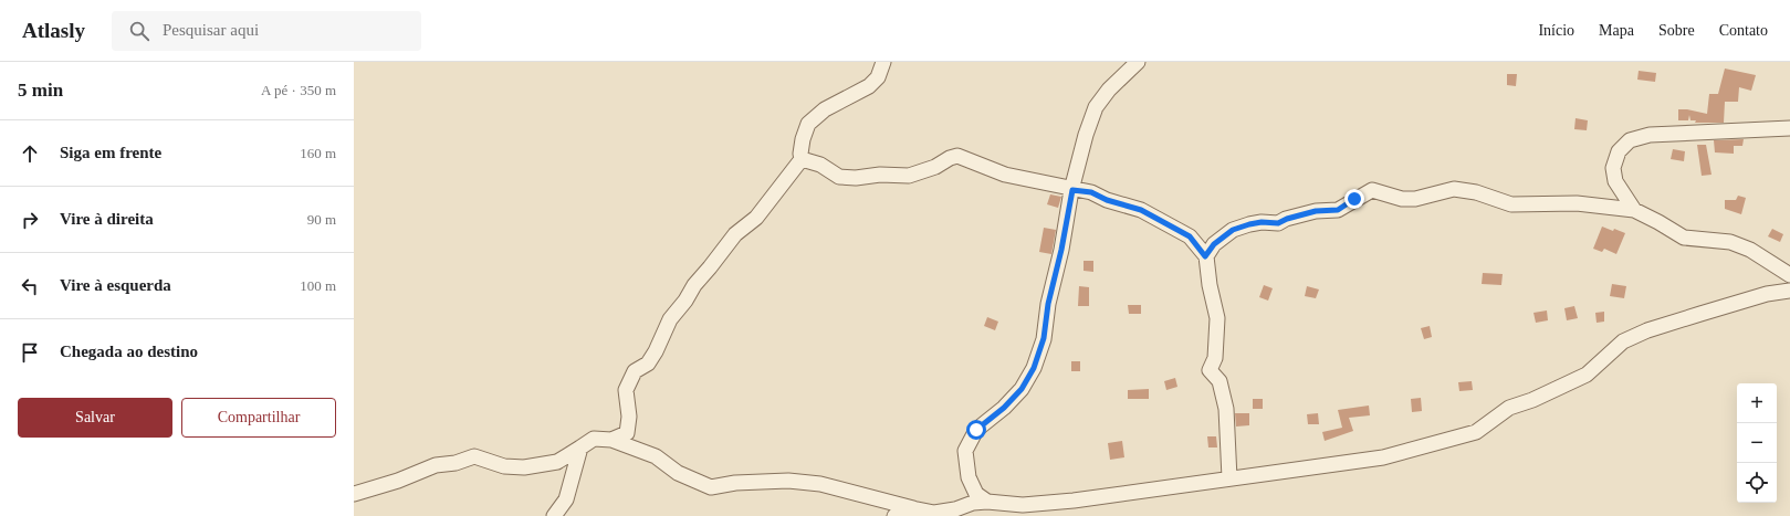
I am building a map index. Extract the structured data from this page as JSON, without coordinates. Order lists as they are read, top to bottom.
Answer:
{
  "page": {
    "header": "Atlasly",
    "search": "Pesquisar aqui",
    "nav": [
      "Início",
      "Mapa",
      "Sobre",
      "Contato"
    ],
    "heading": ["5 min", "A pé · 350 m"],
    "list": [
      ["Siga em frente", "160 m"],
      ["Vire à direita", "90 m"],
      ["Vire à esquerda", "100 m"],
      "Chegada ao destino"
    ],
    "map_buttons": ["+", "−"],
    "buttons": ["Salvar", "Compartilhar"]
  }
}
